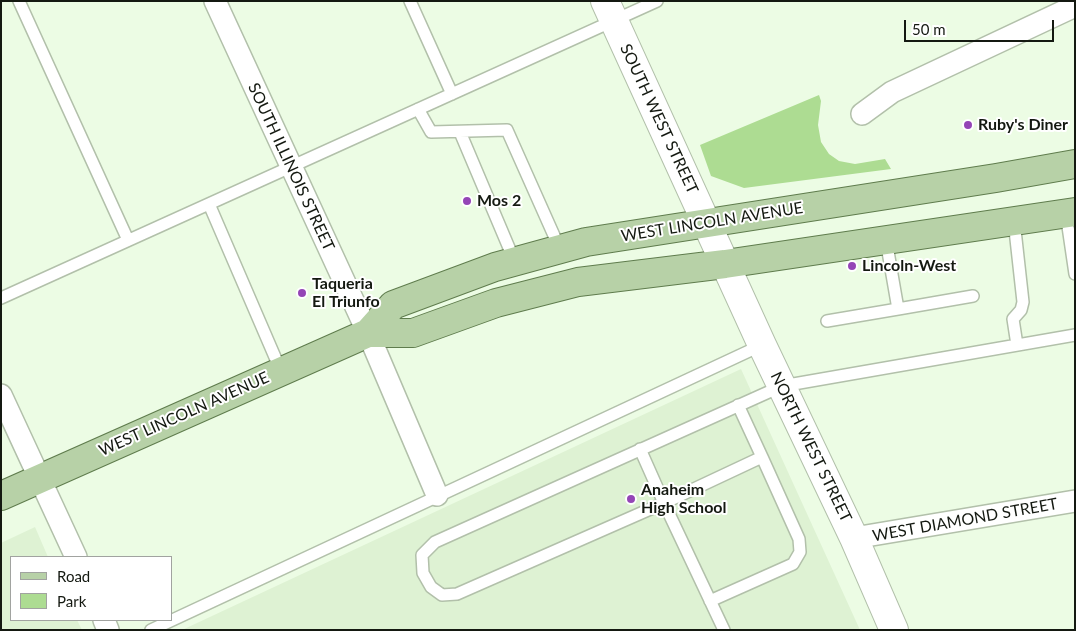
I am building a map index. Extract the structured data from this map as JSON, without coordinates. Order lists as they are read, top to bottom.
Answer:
{
  "streets": {
    "main road": ["WEST LINCOLN AVENUE"],
    "street": [
      "SOUTH WEST STREET",
      "SOUTH ILLINOIS STREET",
      "NORTH WEST STREET",
      "WEST DIAMOND STREET"
    ]
  },
  "crossings": [
    ["SOUTH WEST STREET", "WEST LINCOLN AVENUE"],
    ["SOUTH WEST STREET", "NORTH WEST STREET"],
    ["SOUTH ILLINOIS STREET", "WEST LINCOLN AVENUE"],
    ["WEST LINCOLN AVENUE", "NORTH WEST STREET"],
    ["NORTH WEST STREET", "WEST DIAMOND STREET"]
  ],
  "places": [
    "Ruby's Diner",
    "Mos 2",
    "Lincoln-West",
    "Taqueria El Triunfo",
    "Anaheim High School"
  ],
  "legend": ["Road", "Park"],
  "scale_bar": "50 m"
}
